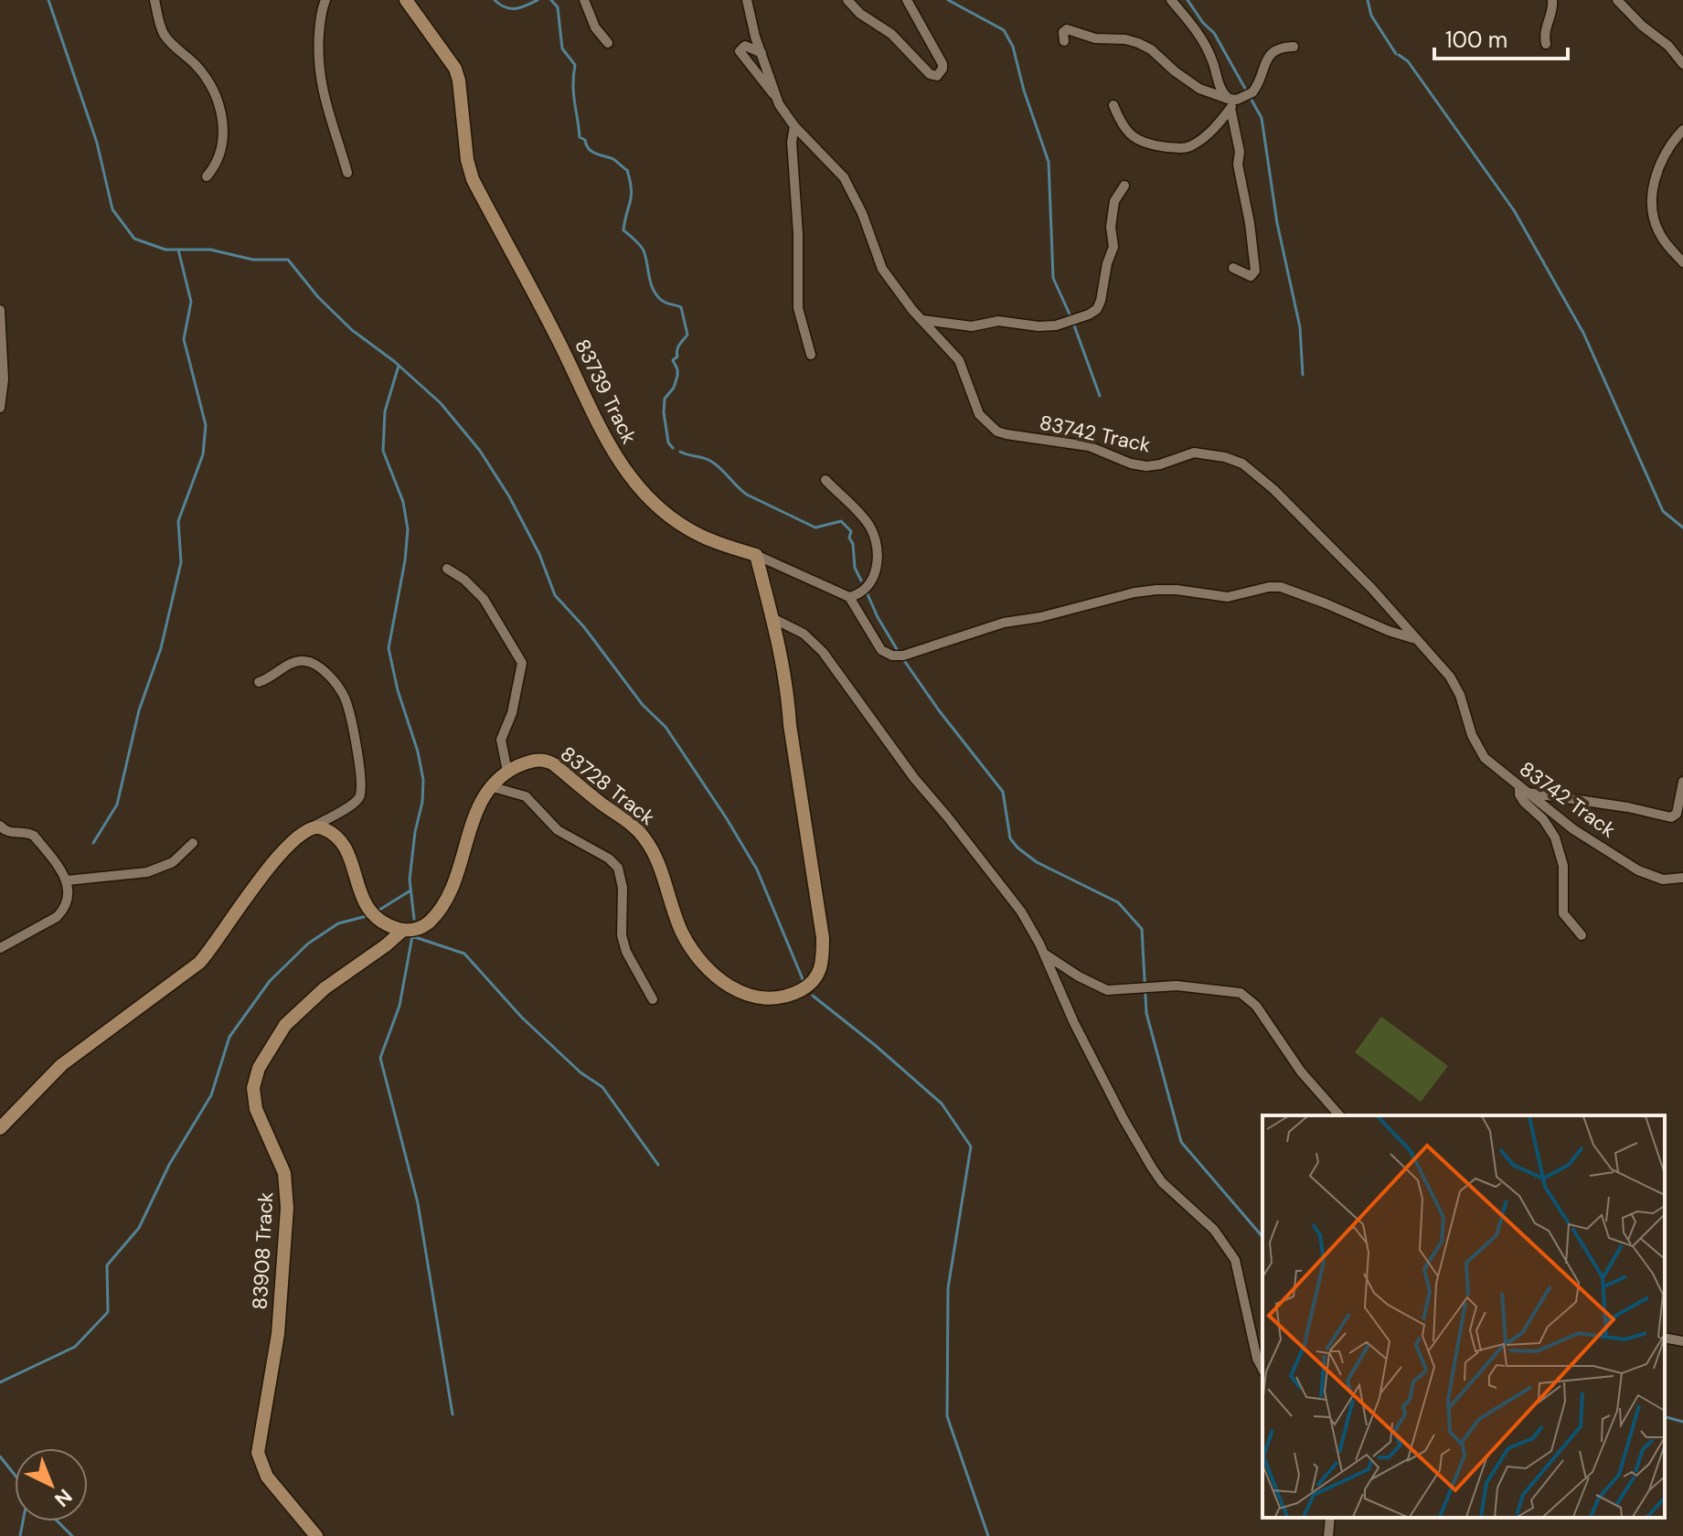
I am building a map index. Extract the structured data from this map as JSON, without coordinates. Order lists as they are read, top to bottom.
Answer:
{
  "streets": {
    "street": [
      "83739 Track",
      "83742 Track",
      "83728 Track",
      "83908 Track"
    ]
  },
  "crossings": [
    ["83739 Track", "83728 Track"],
    ["83728 Track", "83908 Track"]
  ],
  "scale_bar": "100 m",
  "north": "bottom right"
}
